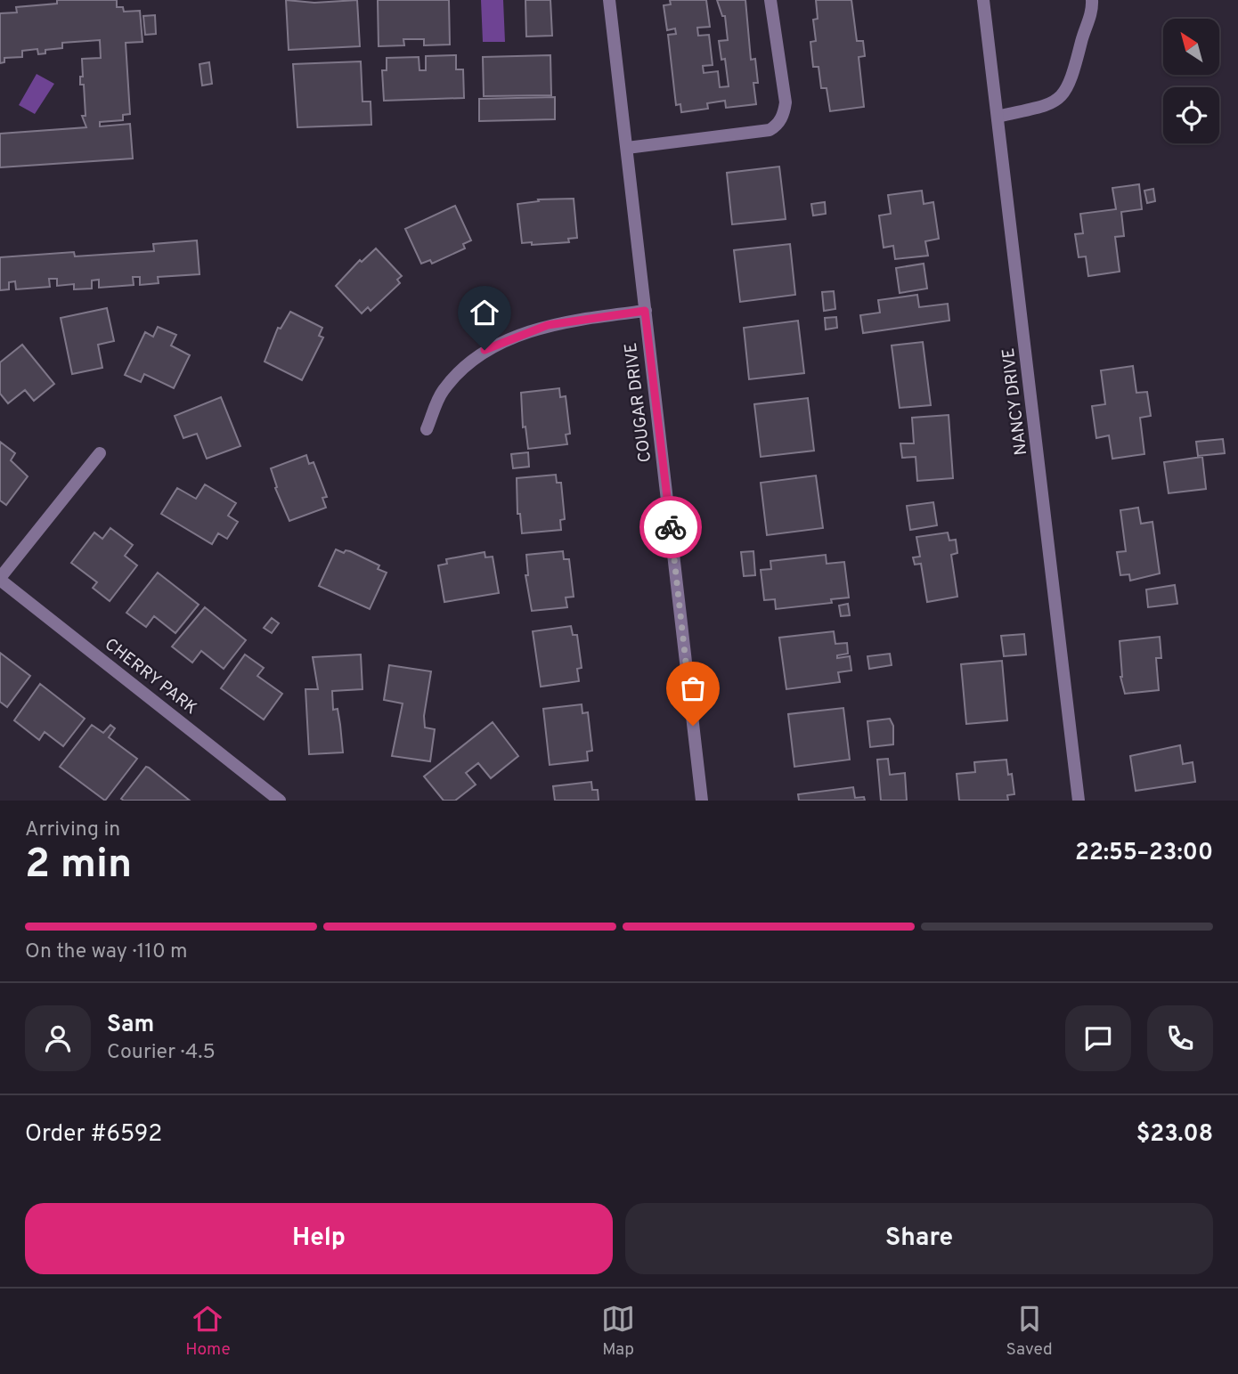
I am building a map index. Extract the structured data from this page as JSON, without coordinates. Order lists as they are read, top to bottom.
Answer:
{
  "streets": {
    "street": ["NANCY DRIVE", "COUGAR DRIVE", "CHERRY PARK"]
  },
  "north": "top left",
  "page": {
    "heading": ["2 min", "Arriving in", "22:55–23:00"],
    "panel": [
      "Sam",
      "Courier · 4.5",
      "Order #6592",
      "$23.08"
    ],
    "bar": "On the way · 110 m",
    "buttons": ["Help", "Share"],
    "tabs": ["Home", "Map", "Saved"]
  }
}
